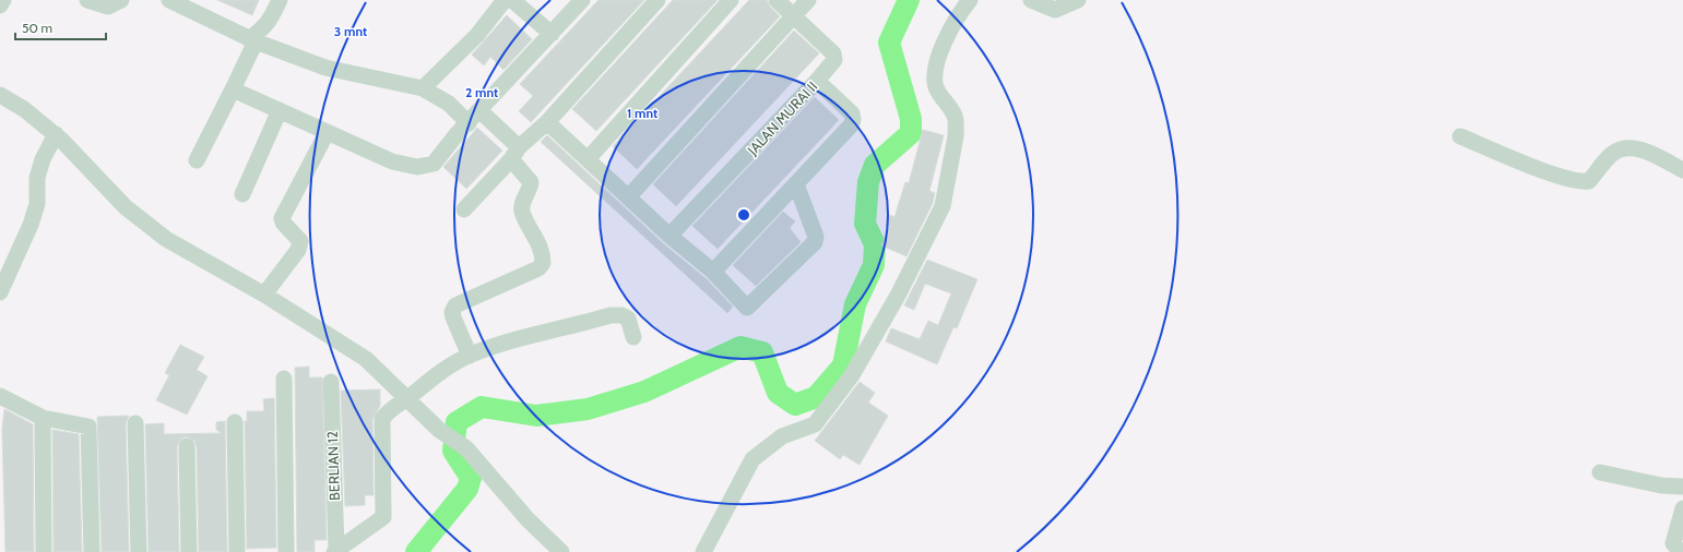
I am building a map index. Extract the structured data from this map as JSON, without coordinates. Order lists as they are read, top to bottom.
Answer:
{
  "streets": {
    "street": ["JALAN MURAI II", "BERLIAN 12"]
  },
  "scale_bar": "50 m",
  "rings": ["3 mnt", "2 mnt", "1 mnt"]
}
